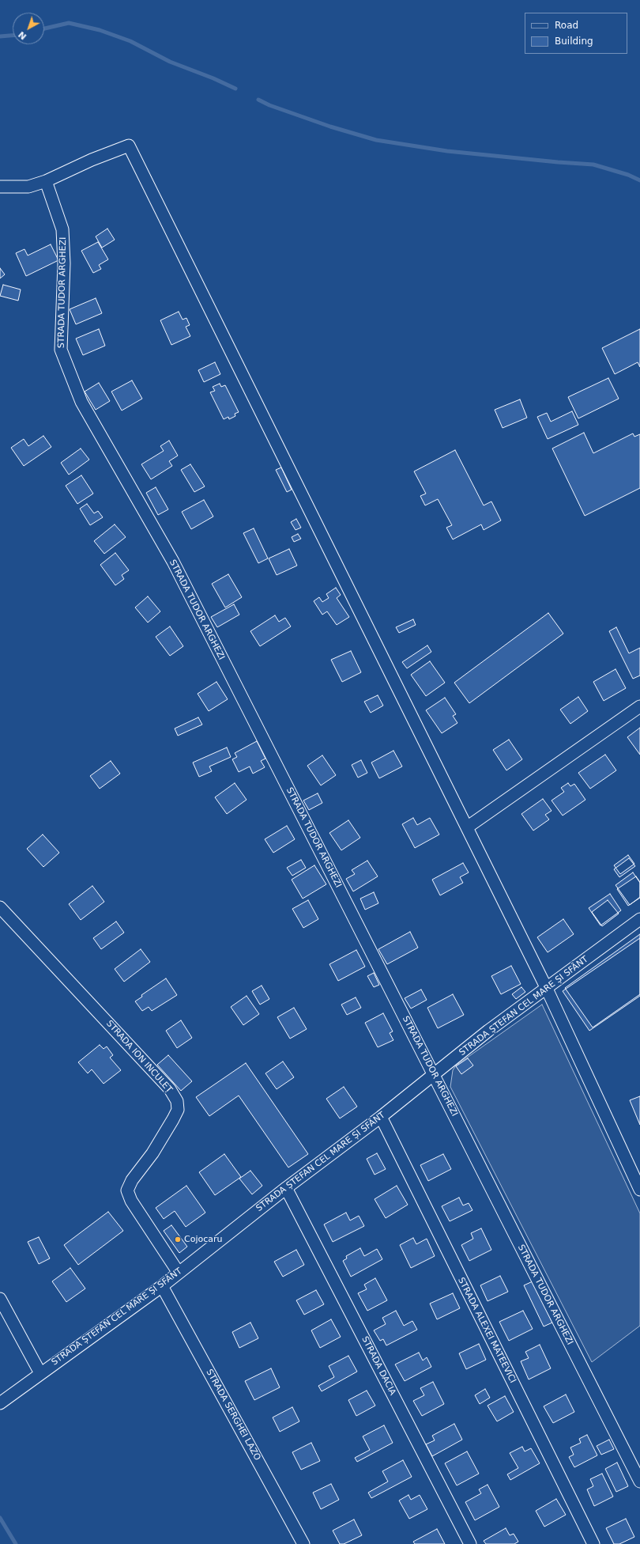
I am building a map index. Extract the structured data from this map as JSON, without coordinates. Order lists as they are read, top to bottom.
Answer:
{
  "streets": {
    "street": [
      "STRADA TUDOR ARGHEZI",
      "STRADA ȘTEFAN CEL MARE ȘI SFÂNT",
      "STRADA ION INCULEȚ",
      "STRADA ALEXEI MATEEVICI",
      "STRADA DACIA",
      "STRADA SERGHEI LAZO"
    ]
  },
  "crossings": [
    ["STRADA TUDOR ARGHEZI", "STRADA ȘTEFAN CEL MARE ȘI SFÂNT"],
    ["STRADA ȘTEFAN CEL MARE ȘI SFÂNT", "STRADA ION INCULEȚ"],
    ["STRADA ȘTEFAN CEL MARE ȘI SFÂNT", "STRADA ALEXEI MATEEVICI"],
    ["STRADA ȘTEFAN CEL MARE ȘI SFÂNT", "STRADA DACIA"],
    ["STRADA ȘTEFAN CEL MARE ȘI SFÂNT", "STRADA SERGHEI LAZO"]
  ],
  "places": ["Cojocaru"],
  "legend": ["Road", "Building"],
  "north": "bottom left"
}
